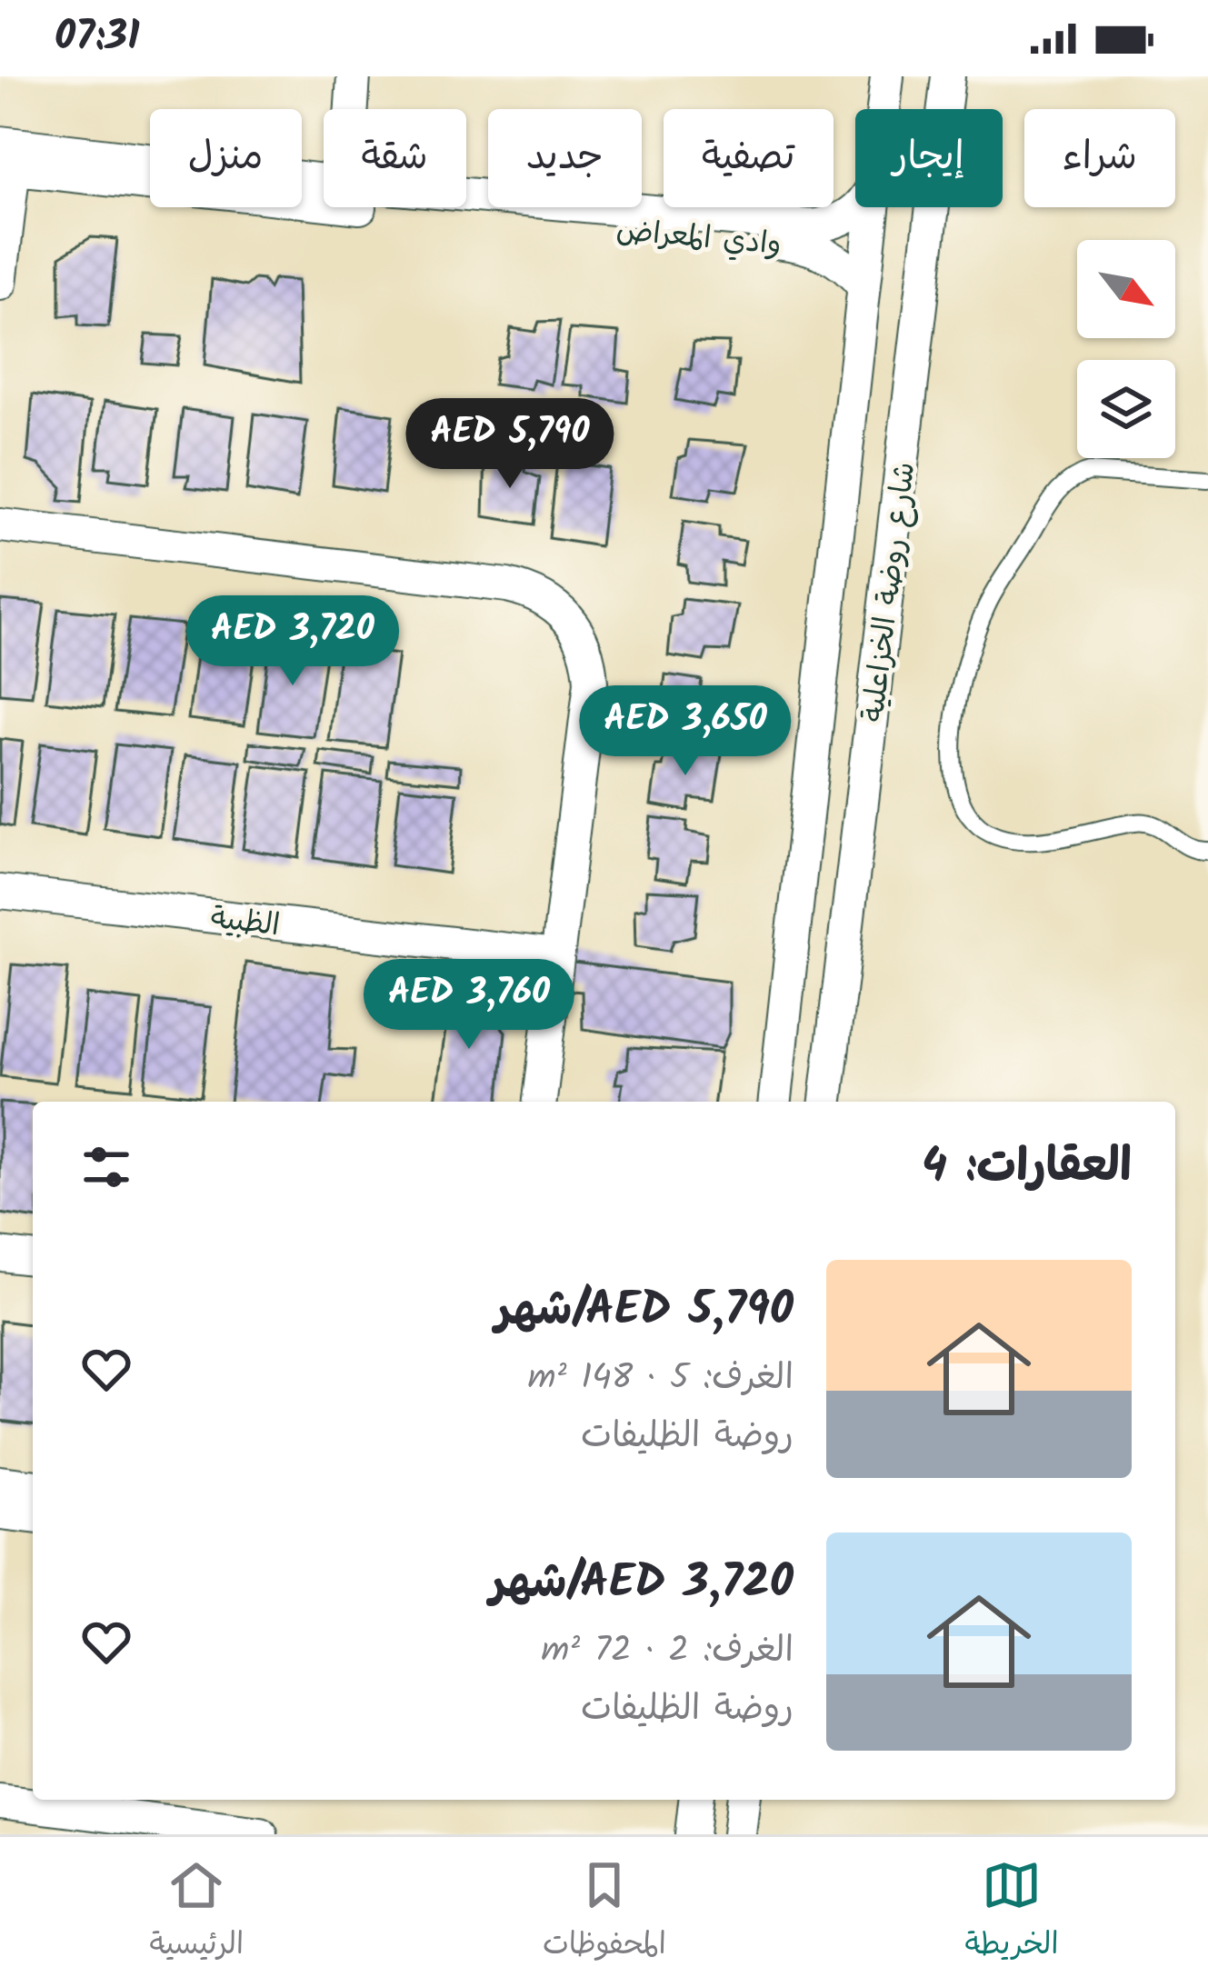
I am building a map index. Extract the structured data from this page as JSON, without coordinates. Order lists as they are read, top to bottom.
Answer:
{
  "streets": {
    "street": ["وادي المعراض", "شارع روضة الخزاعلية", "الظبية"]
  },
  "crossings": [
    ["وادي المعراض", "شارع روضة الخزاعلية"]
  ],
  "north": "bottom right",
  "page": {
    "status": "07:31",
    "chip": [
      "شراء",
      "إيجار",
      "تصفية",
      "جديد",
      "شقة",
      "منزل"
    ],
    "price": [
      "AED 5,790",
      "AED 3,720",
      "AED 3,650",
      "AED 3,760"
    ],
    "heading": "العقارات: 4",
    "list": [
      {
        "name": "AED 5,790/شهر",
        "note": "الغرف: 5 · 148 m² · روضة الظليفات"
      },
      {
        "name": "AED 3,720/شهر",
        "note": "الغرف: 2 · 72 m² · روضة الظليفات"
      }
    ],
    "tabs": ["الخريطة", "المحفوظات", "الرئيسية"]
  }
}
